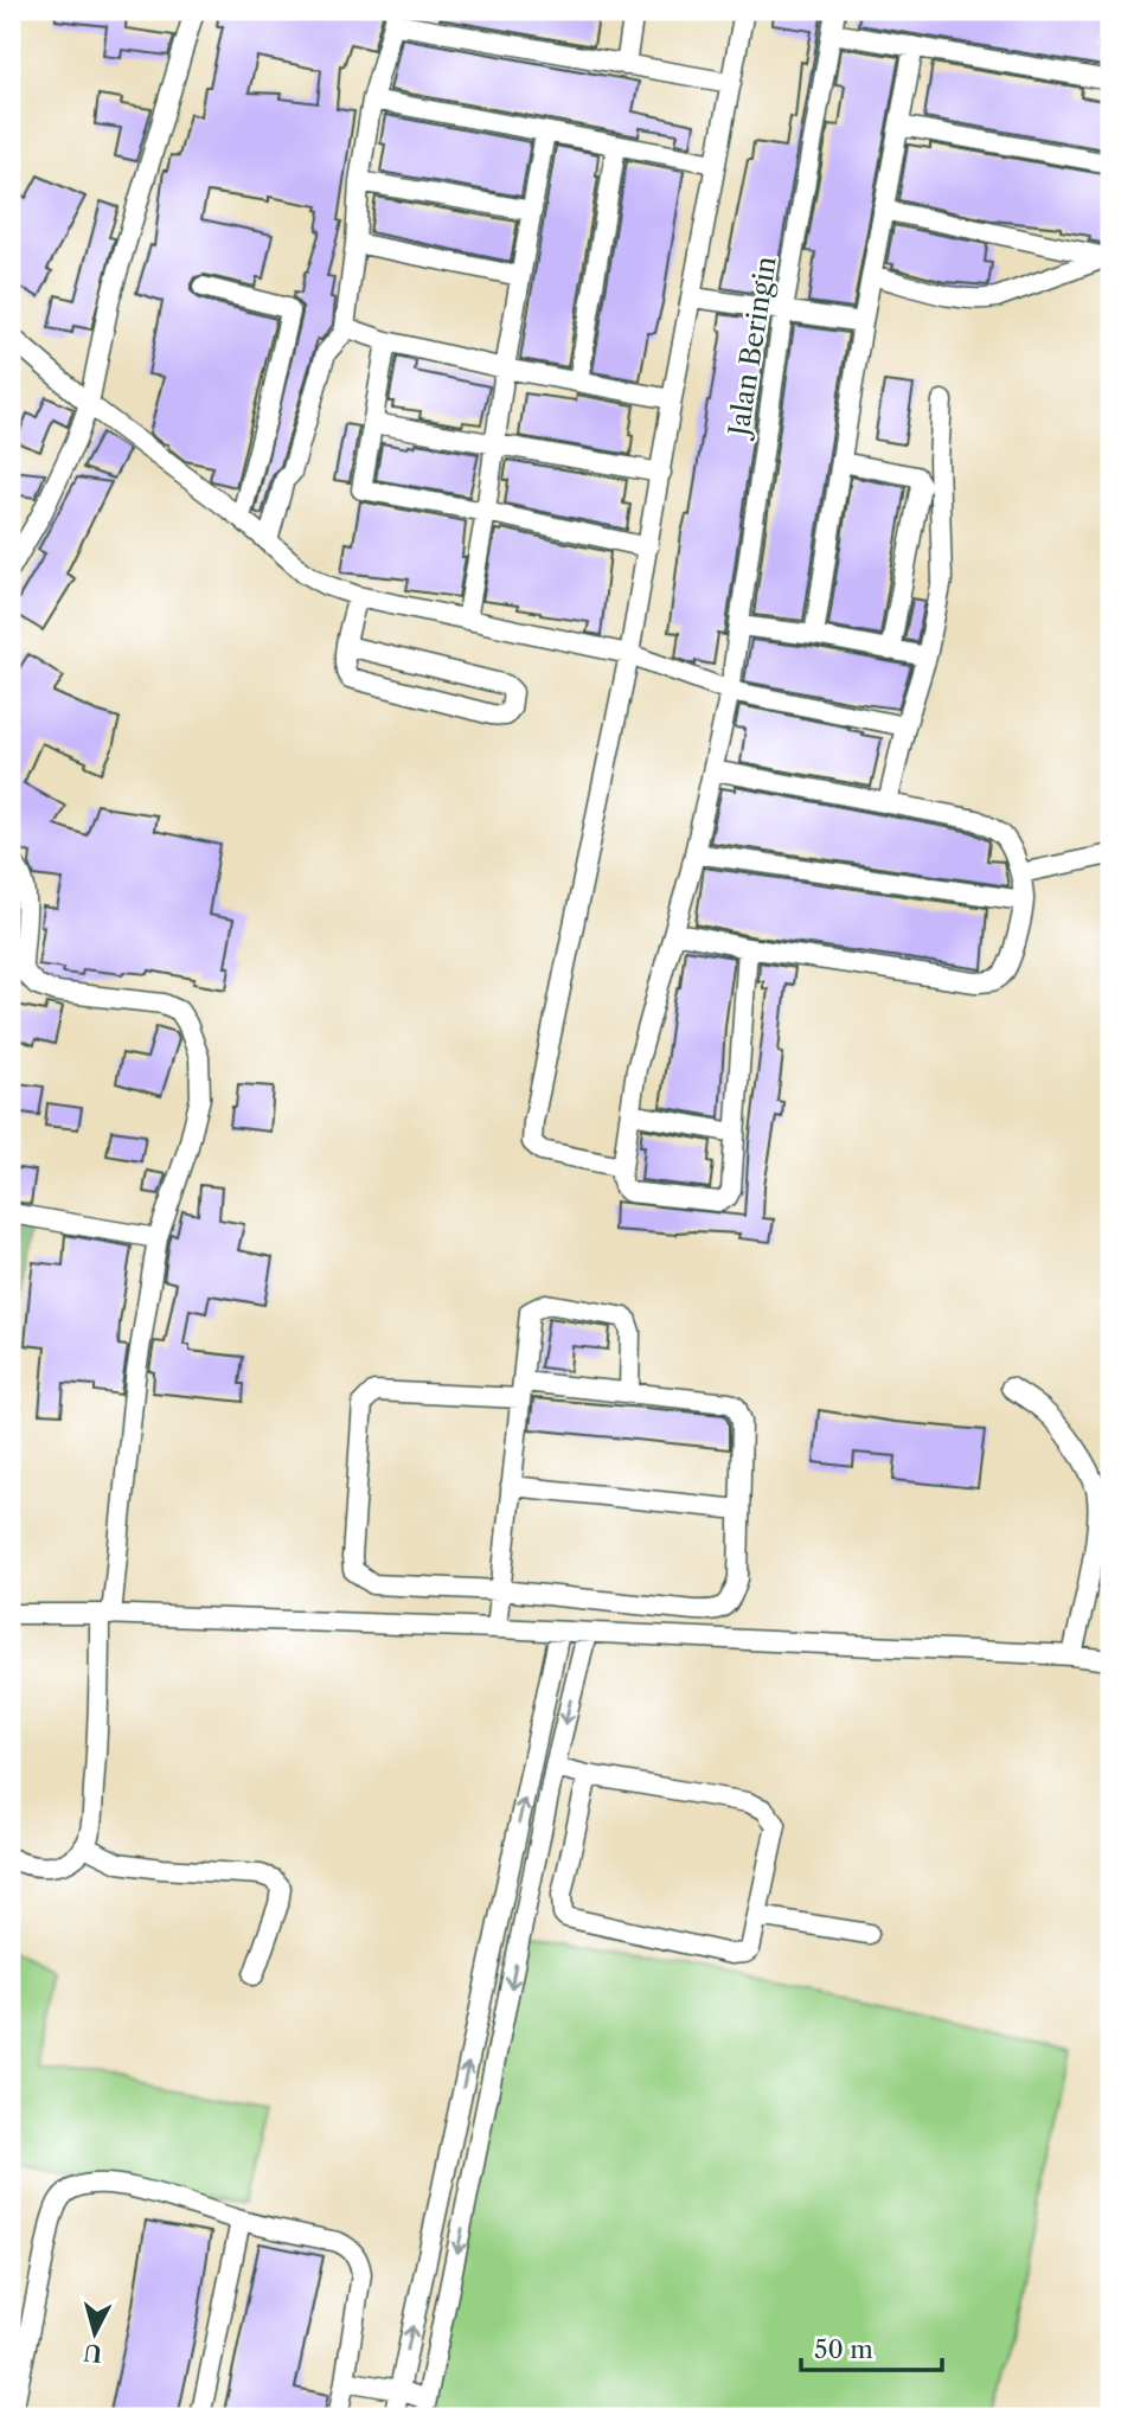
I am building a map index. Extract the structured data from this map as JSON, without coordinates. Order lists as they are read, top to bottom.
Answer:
{
  "streets": {
    "street": ["Jalan Beringin"]
  },
  "scale_bar": "50 m",
  "north": "bottom"
}
